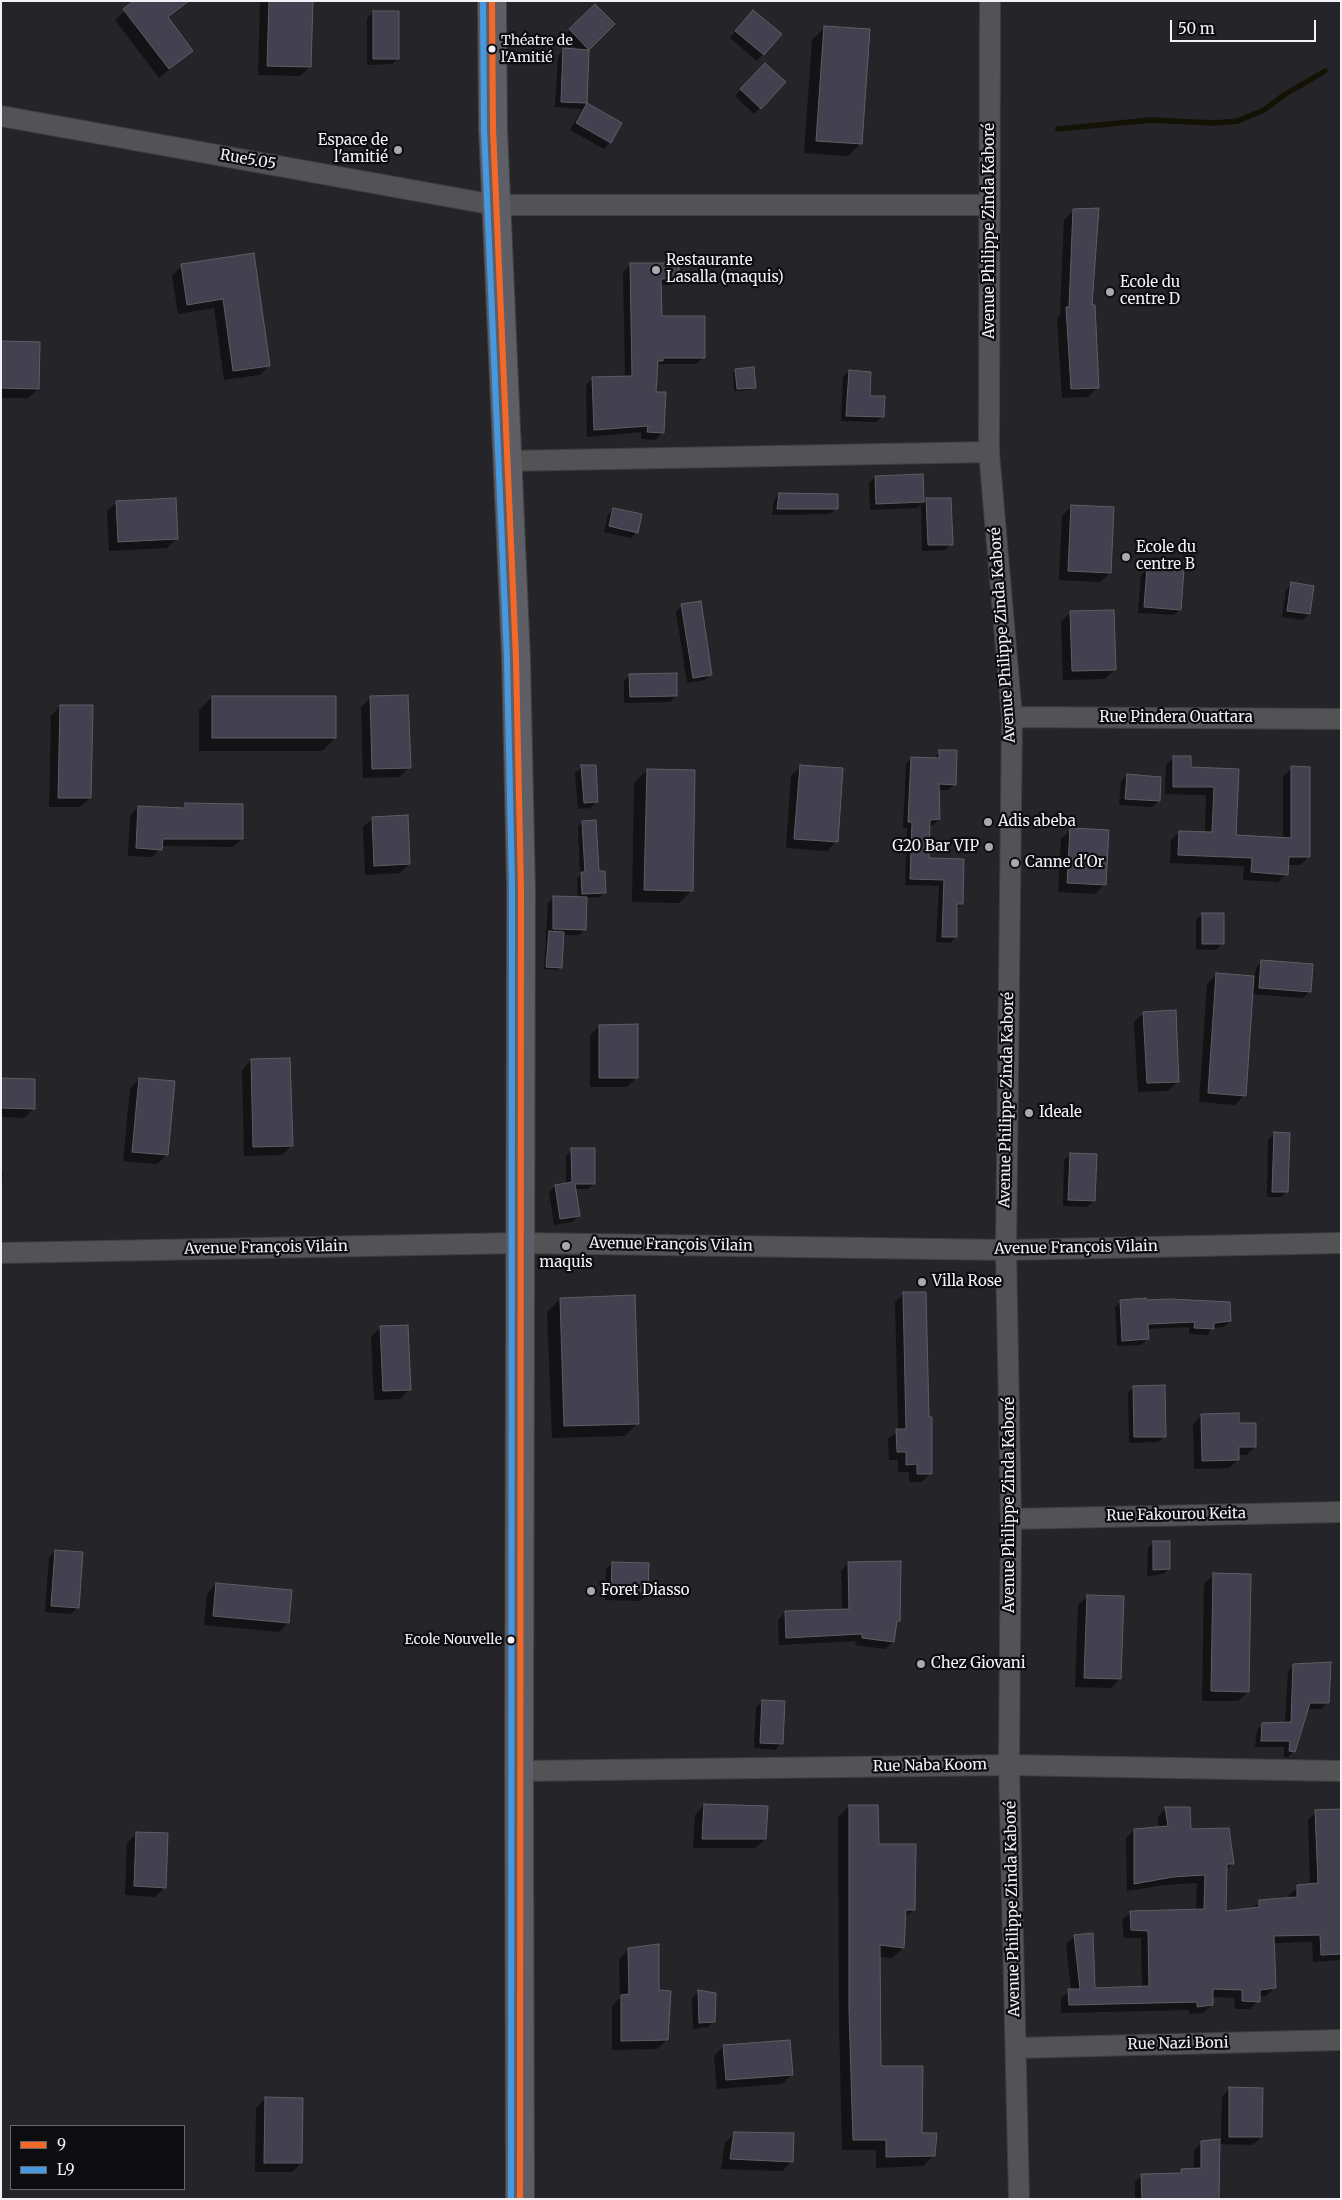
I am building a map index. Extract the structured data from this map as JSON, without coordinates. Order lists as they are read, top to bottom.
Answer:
{
  "streets": {
    "street": [
      "Rue5.05",
      "Avenue Philippe Zinda Kaboré",
      "Rue Pindera Ouattara",
      "Avenue François Vilain",
      "Rue Fakourou Keita",
      "Rue Naba Koom",
      "Rue Nazi Boni"
    ]
  },
  "crossings": [
    ["Rue5.05", "Avenue Philippe Zinda Kaboré"],
    ["Avenue Philippe Zinda Kaboré", "Rue Pindera Ouattara"],
    ["Avenue Philippe Zinda Kaboré", "Avenue François Vilain"],
    ["Avenue Philippe Zinda Kaboré", "Rue Fakourou Keita"],
    ["Avenue Philippe Zinda Kaboré", "Rue Naba Koom"],
    ["Avenue Philippe Zinda Kaboré", "Rue Nazi Boni"]
  ],
  "places": [
    "Théatre de l'Amitié",
    "Espace de l'amitié",
    "Restaurante Lasalla (maquis)",
    "Ecole du centre D",
    "Ecole du centre B",
    "Adis abeba",
    "G20 Bar VIP",
    "Canne d'Or",
    "Ideale",
    "maquis",
    "Villa Rose",
    "Foret Diasso",
    "Ecole Nouvelle",
    "Chez Giovani"
  ],
  "lines": ["transit line 9", "transit line L9"],
  "legend": ["9", "L9"],
  "scale_bar": "50 m"
}
